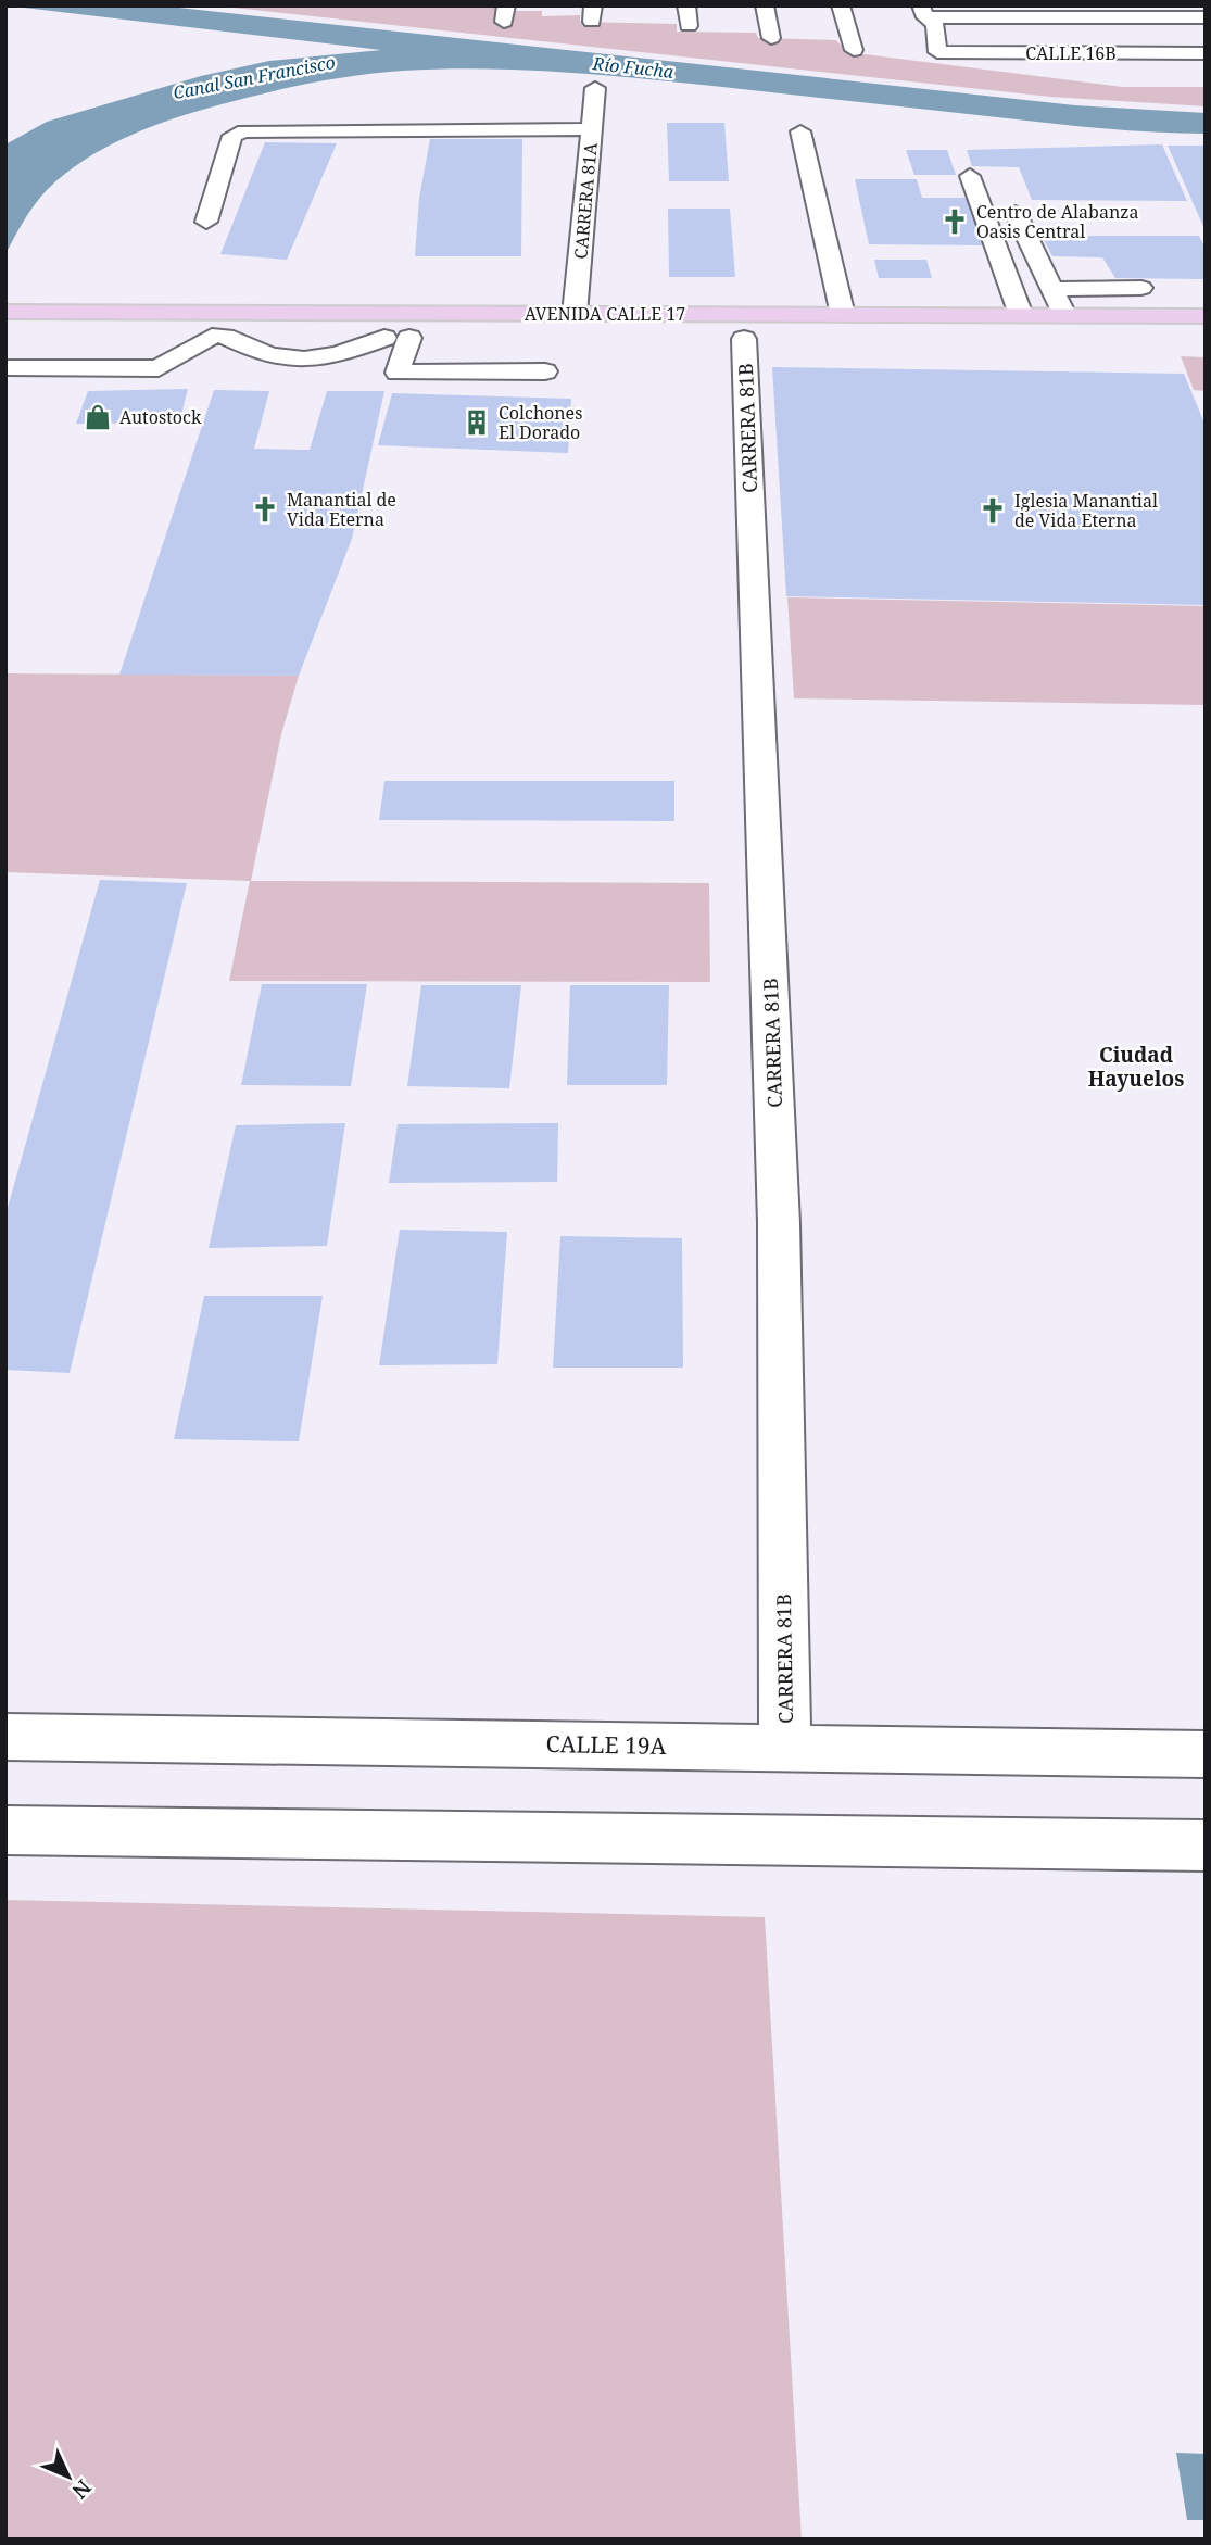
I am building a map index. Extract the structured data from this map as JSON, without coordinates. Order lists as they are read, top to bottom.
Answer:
{
  "streets": {
    "main road": ["AVENIDA CALLE 17"],
    "street": [
      "CALLE 16B",
      "CARRERA 81A",
      "CARRERA 81B",
      "CALLE 19A"
    ]
  },
  "crossings": [
    ["CARRERA 81A", "AVENIDA CALLE 17"],
    ["CARRERA 81B", "CALLE 19A"]
  ],
  "districts": ["Ciudad Hayuelos"],
  "water": ["Río Fucha", "Canal San Francisco"],
  "places": {
    "church": ["Centro de Alabanza Oasis Central", "Manantial de Vida Eterna", "Iglesia Manantial de Vida Eterna"],
    "shop": ["Autostock"],
    "building": ["Colchones El Dorado"]
  },
  "north": "bottom right"
}
